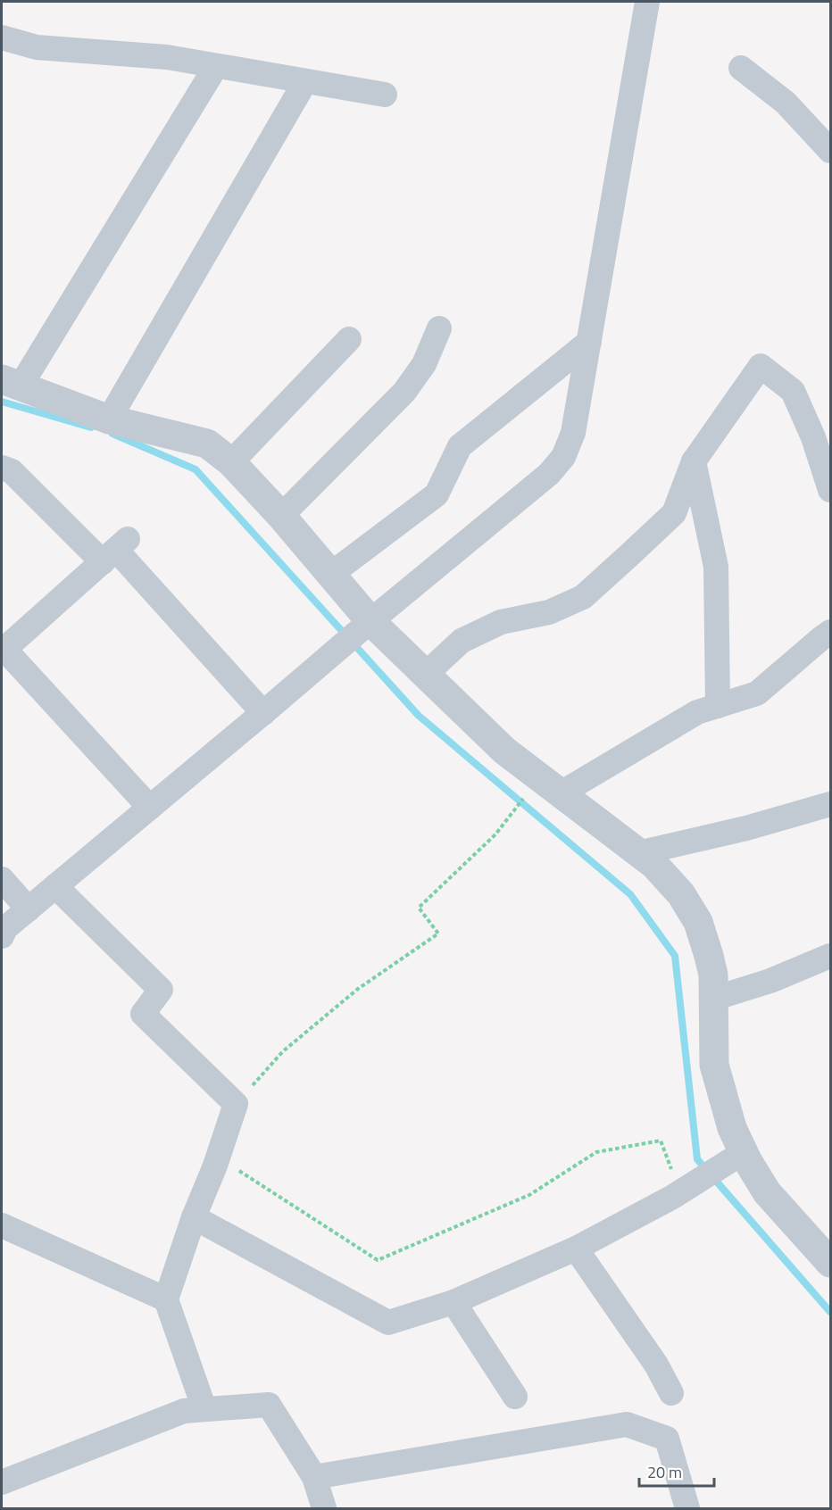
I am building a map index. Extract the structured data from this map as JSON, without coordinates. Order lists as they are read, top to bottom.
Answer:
{
  "scale_bar": "20 m"
}
